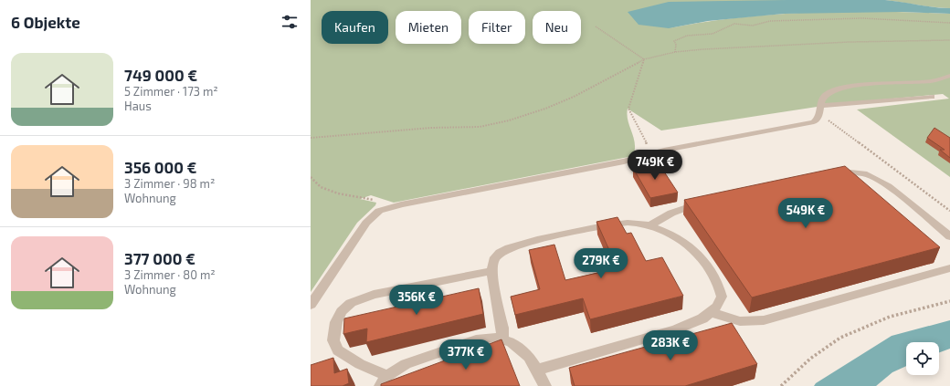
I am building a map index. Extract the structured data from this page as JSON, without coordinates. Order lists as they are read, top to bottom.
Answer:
{
  "page": {
    "heading": "6 Objekte",
    "chip": [
      "Kaufen",
      "Mieten",
      "Filter",
      "Neu"
    ],
    "list": [
      {
        "name": "749 000 €",
        "note": "5 Zimmer · 173 m² · Haus"
      },
      {
        "name": "356 000 €",
        "note": "3 Zimmer · 98 m² · Wohnung"
      },
      {
        "name": "377 000 €",
        "note": "3 Zimmer · 80 m² · Wohnung"
      }
    ],
    "price": [
      "749K €",
      "549K €",
      "279K €",
      "356K €",
      "283K €",
      "377K €"
    ]
  }
}
